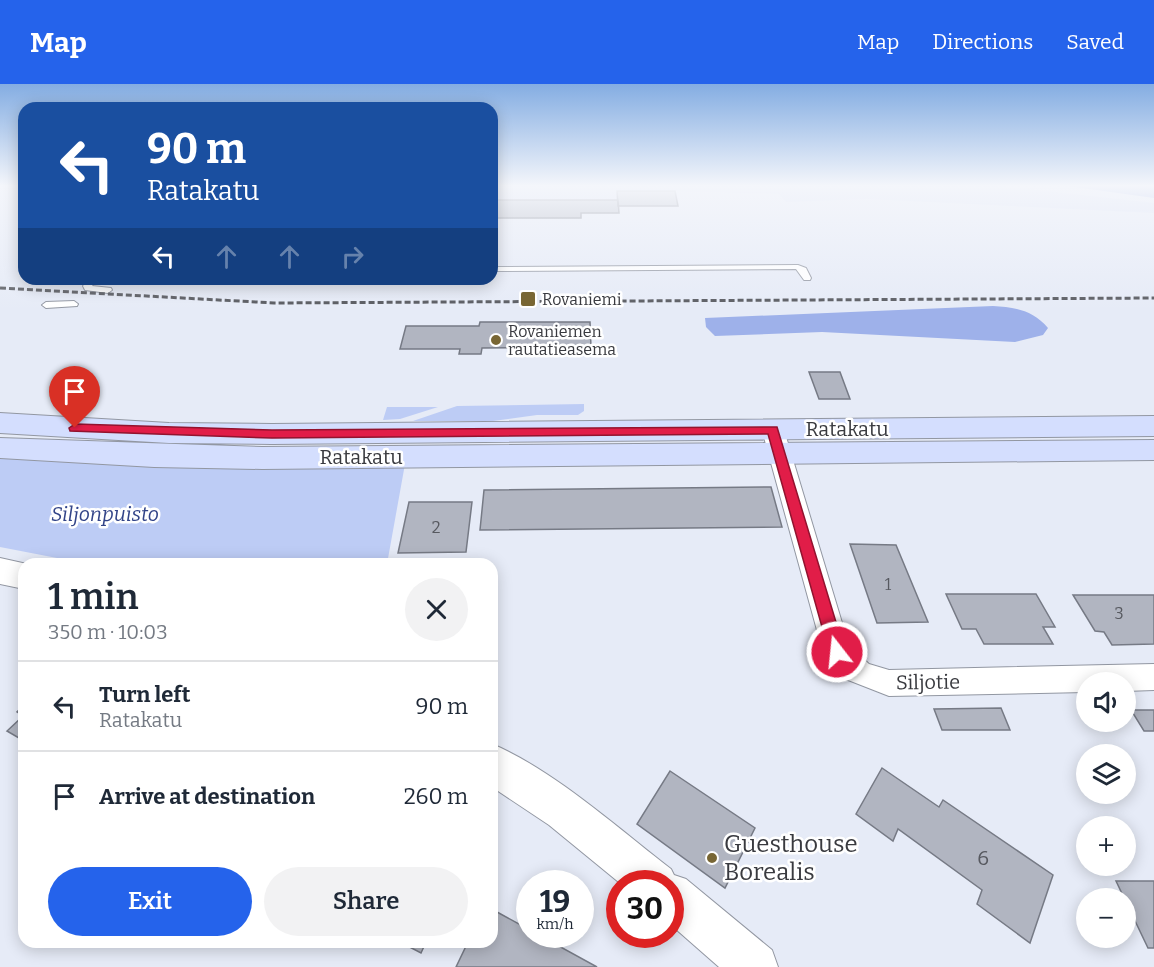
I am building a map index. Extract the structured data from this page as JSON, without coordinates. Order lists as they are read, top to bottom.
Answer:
{
  "streets": {
    "main road": ["Ratakatu"],
    "street": ["Siljotie"]
  },
  "crossings": [
    ["Ratakatu", "Siljotie"]
  ],
  "parks": ["Siljonpuisto"],
  "places": {
    "transit": ["Rovaniemi"],
    "other": ["Rovaniemen rautatieasema", "Guesthouse Borealis"]
  },
  "house_numbers": [
    "2",
    "1",
    "3",
    "6"
  ],
  "page": {
    "header": "Map",
    "nav": ["Map", "Directions", "Saved"],
    "turn": ["90 m", "Ratakatu"],
    "heading": ["1 min", "350 m · 10:03"],
    "list": [
      {
        "name": "Turn left",
        "note": "Ratakatu",
        "value": "90 m"
      },
      {
        "name": "Arrive at destination",
        "value": "260 m"
      }
    ],
    "map_buttons": ["+", "−"],
    "buttons": ["Exit", "Share"],
    "speed": "19 km/h",
    "limit": "30"
  }
}
